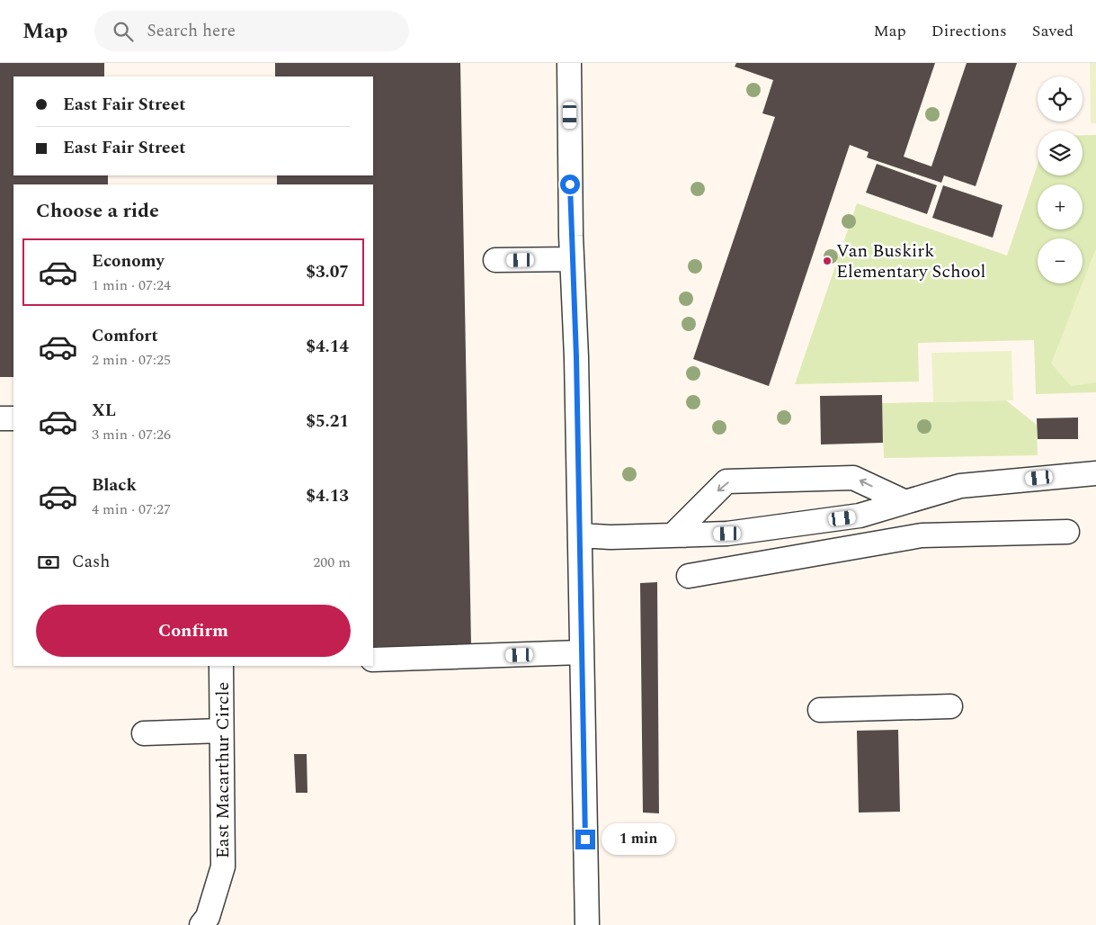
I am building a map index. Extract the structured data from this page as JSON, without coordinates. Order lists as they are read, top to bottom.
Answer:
{
  "streets": {
    "street": ["East Macarthur Circle"]
  },
  "places": ["Van Buskirk Elementary School"],
  "page": {
    "header": "Map",
    "search": "Search here",
    "nav": ["Map", "Directions", "Saved"],
    "map_buttons": ["+", "−"],
    "banner": ["East Fair Street", "East Fair Street"],
    "heading": "Choose a ride",
    "list": [
      {
        "name": "Economy",
        "note": "1 min · 07:24",
        "value": "$3.07"
      },
      {
        "name": "Comfort",
        "note": "2 min · 07:25",
        "value": "$4.14"
      },
      {
        "name": "XL",
        "note": "3 min · 07:26",
        "value": "$5.21"
      },
      {
        "name": "Black",
        "note": "4 min · 07:27",
        "value": "$4.13"
      }
    ],
    "pay": ["Cash", "200 m"],
    "buttons": "Confirm",
    "bubble": "1 min"
  }
}
